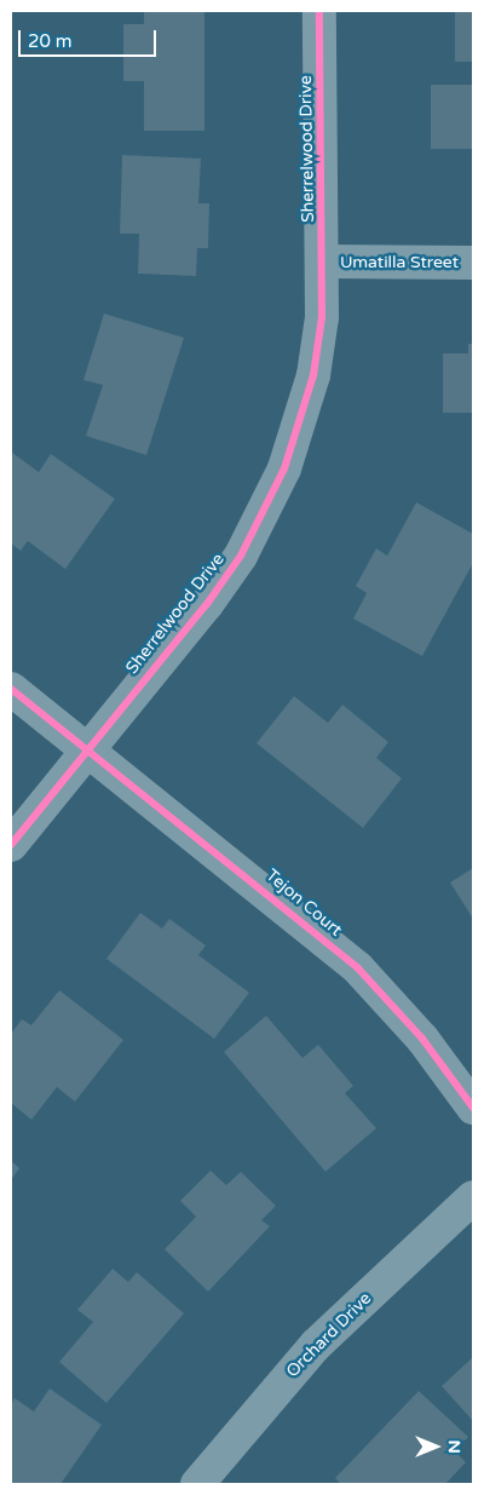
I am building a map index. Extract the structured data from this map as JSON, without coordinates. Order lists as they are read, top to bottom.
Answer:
{
  "streets": {
    "street": [
      "Sherrelwood Drive",
      "Umatilla Street",
      "Tejon Court",
      "Orchard Drive"
    ]
  },
  "crossings": [
    ["Sherrelwood Drive", "Umatilla Street"],
    ["Sherrelwood Drive", "Tejon Court"]
  ],
  "scale_bar": "20 m",
  "north": "right"
}
